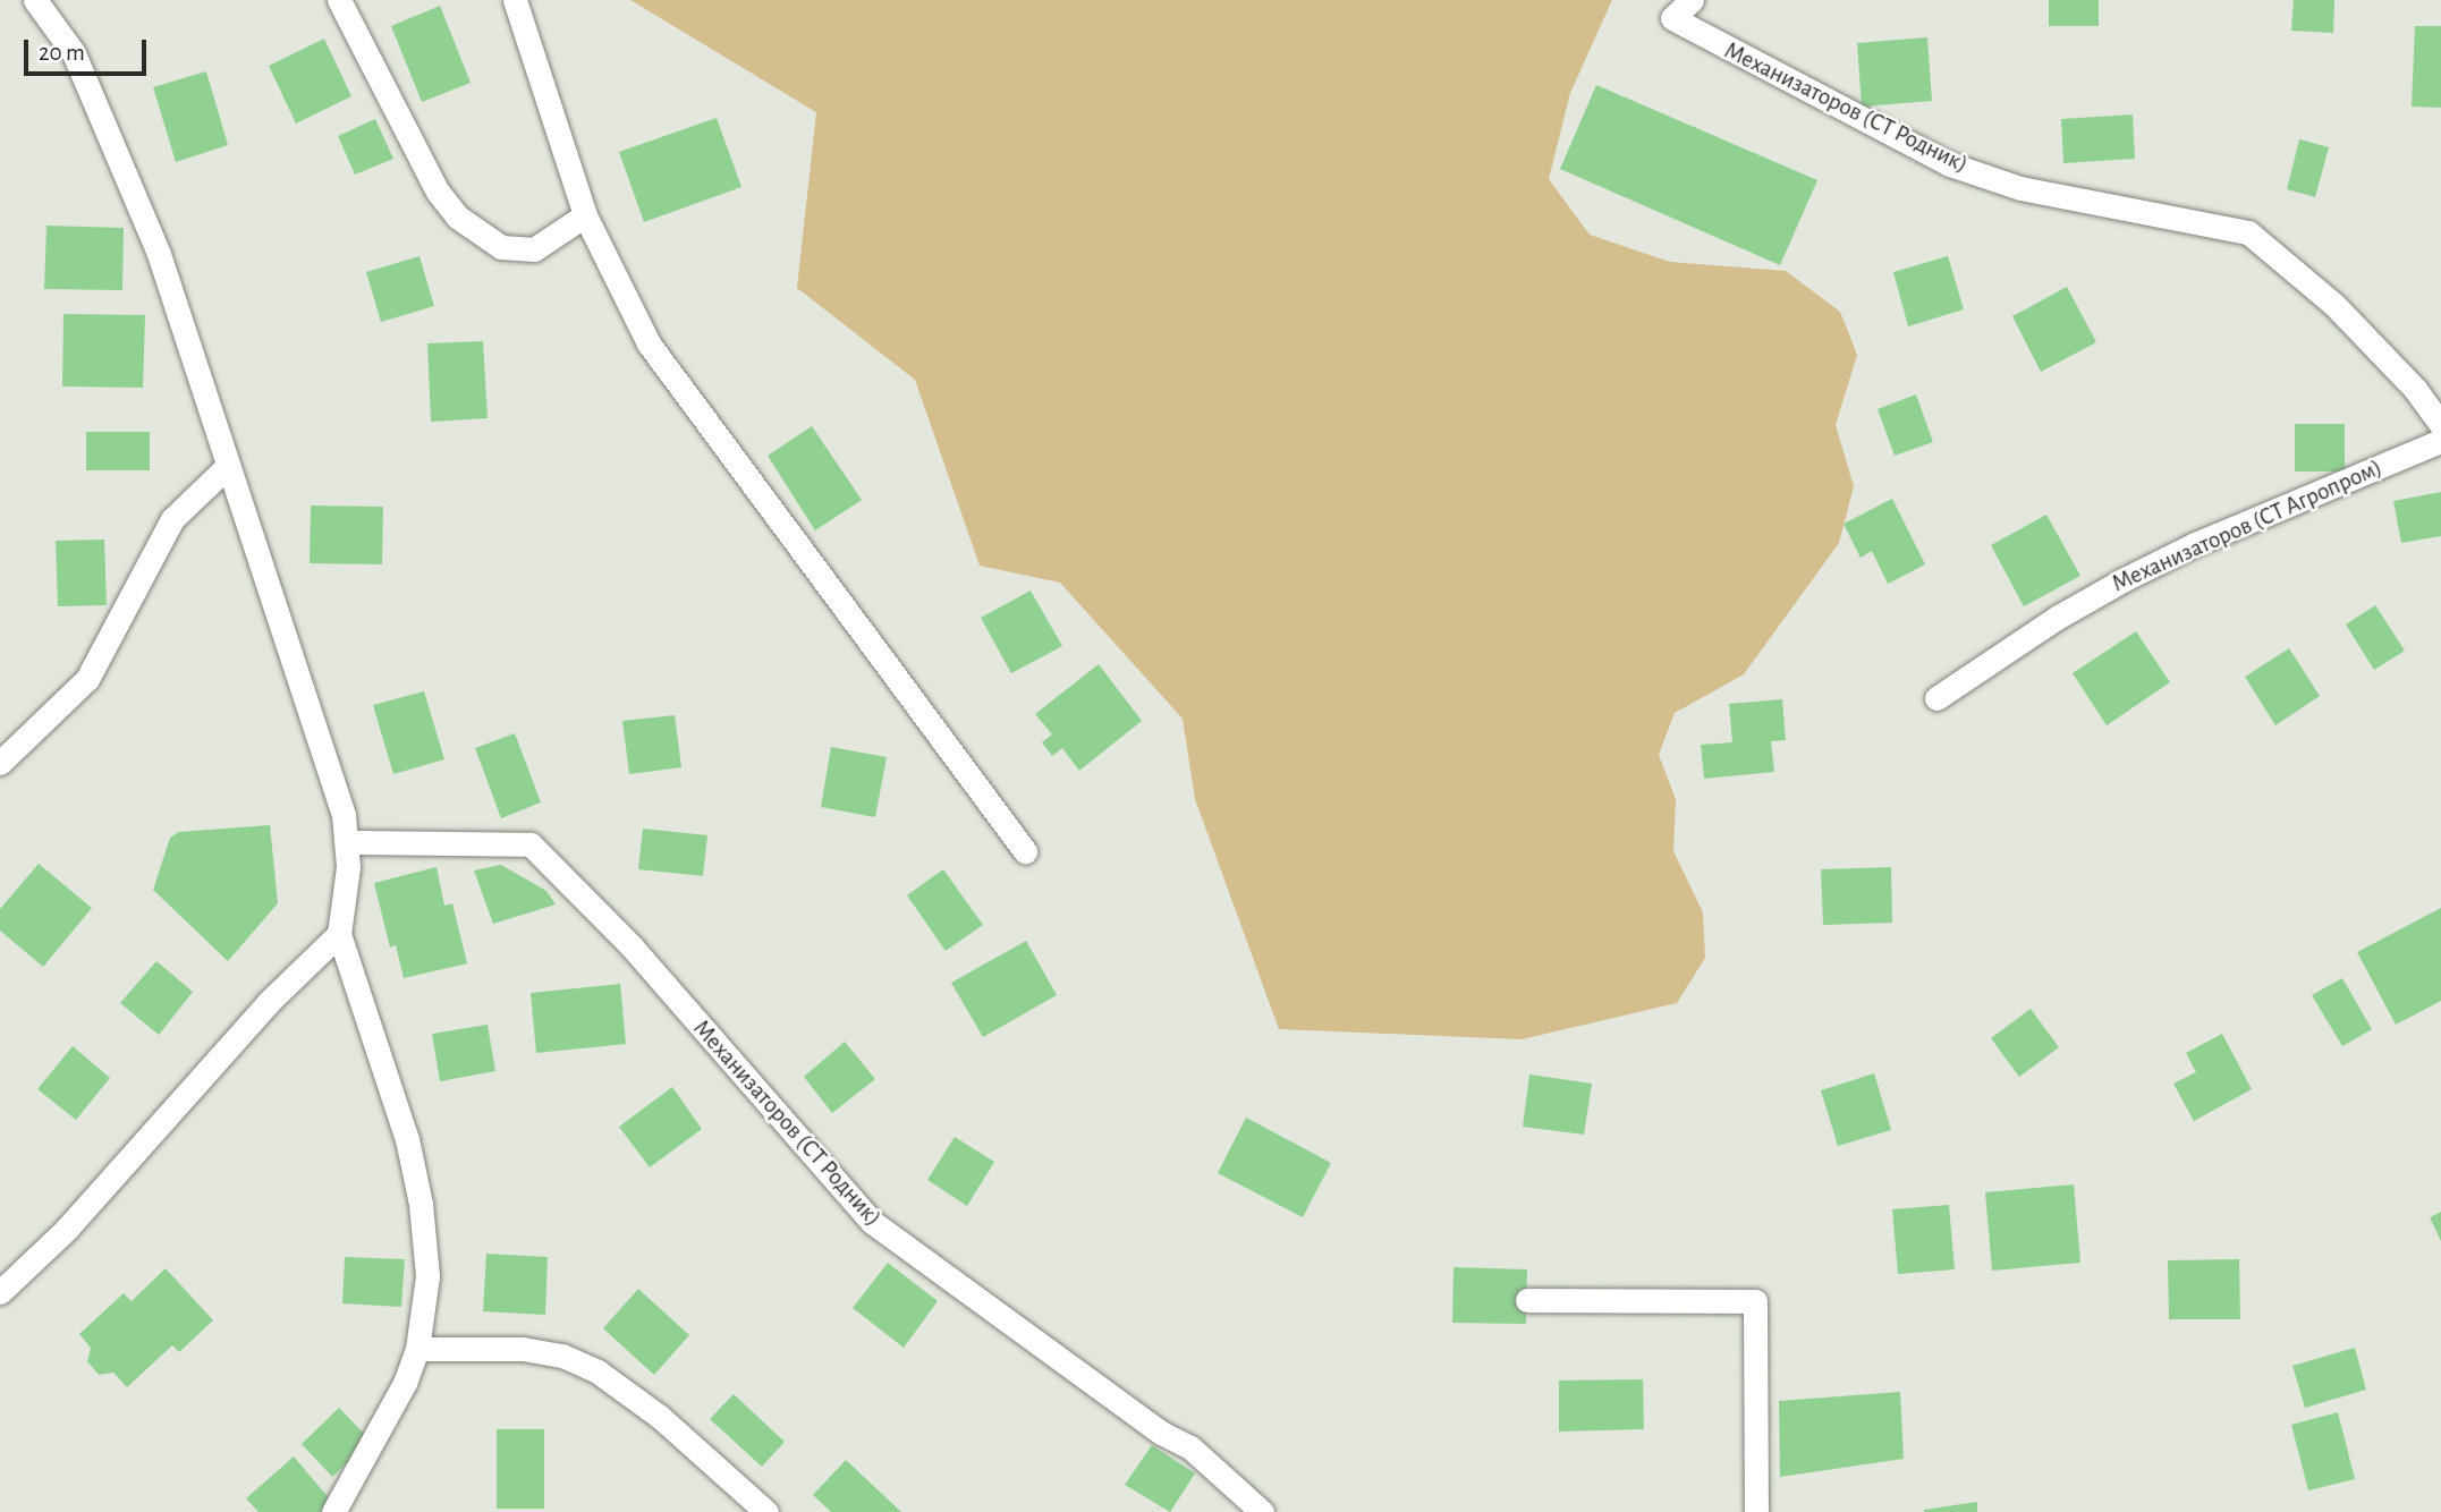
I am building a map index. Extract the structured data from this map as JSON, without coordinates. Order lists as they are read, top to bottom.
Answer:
{
  "streets": {
    "lane": ["Механизаторов (СТ Родник)", "Механизаторов (СТ Агропром)"]
  },
  "scale_bar": "20 m"
}
